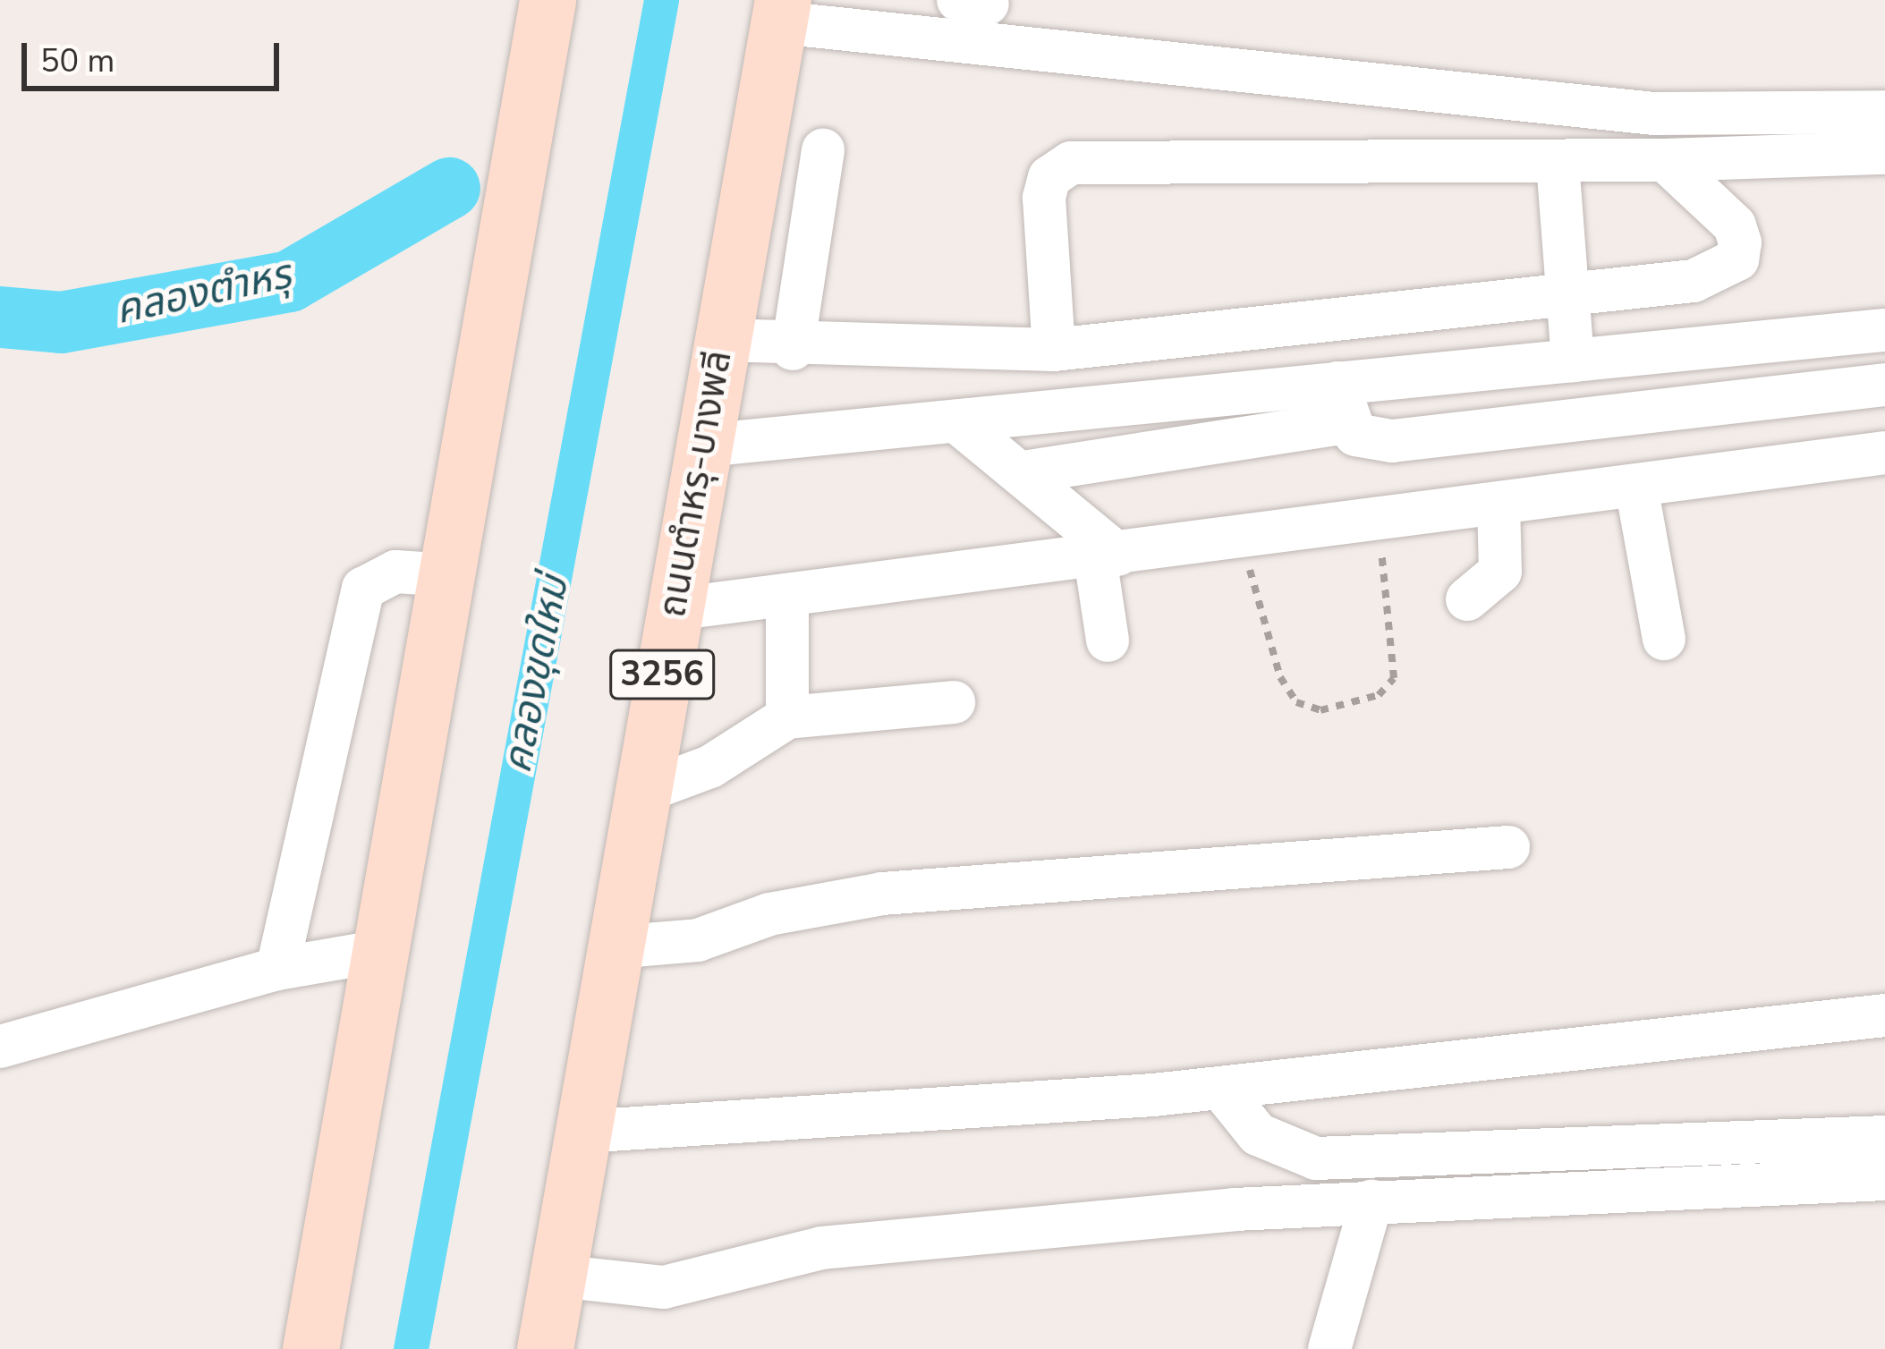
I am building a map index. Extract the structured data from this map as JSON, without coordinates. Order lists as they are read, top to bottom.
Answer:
{
  "streets": {
    "main road": ["ถนนตำหรุ-บางพลี", "3256"]
  },
  "water": ["คลองตำหรุ", "คลองขุดใหม่"],
  "scale_bar": "50 m"
}
